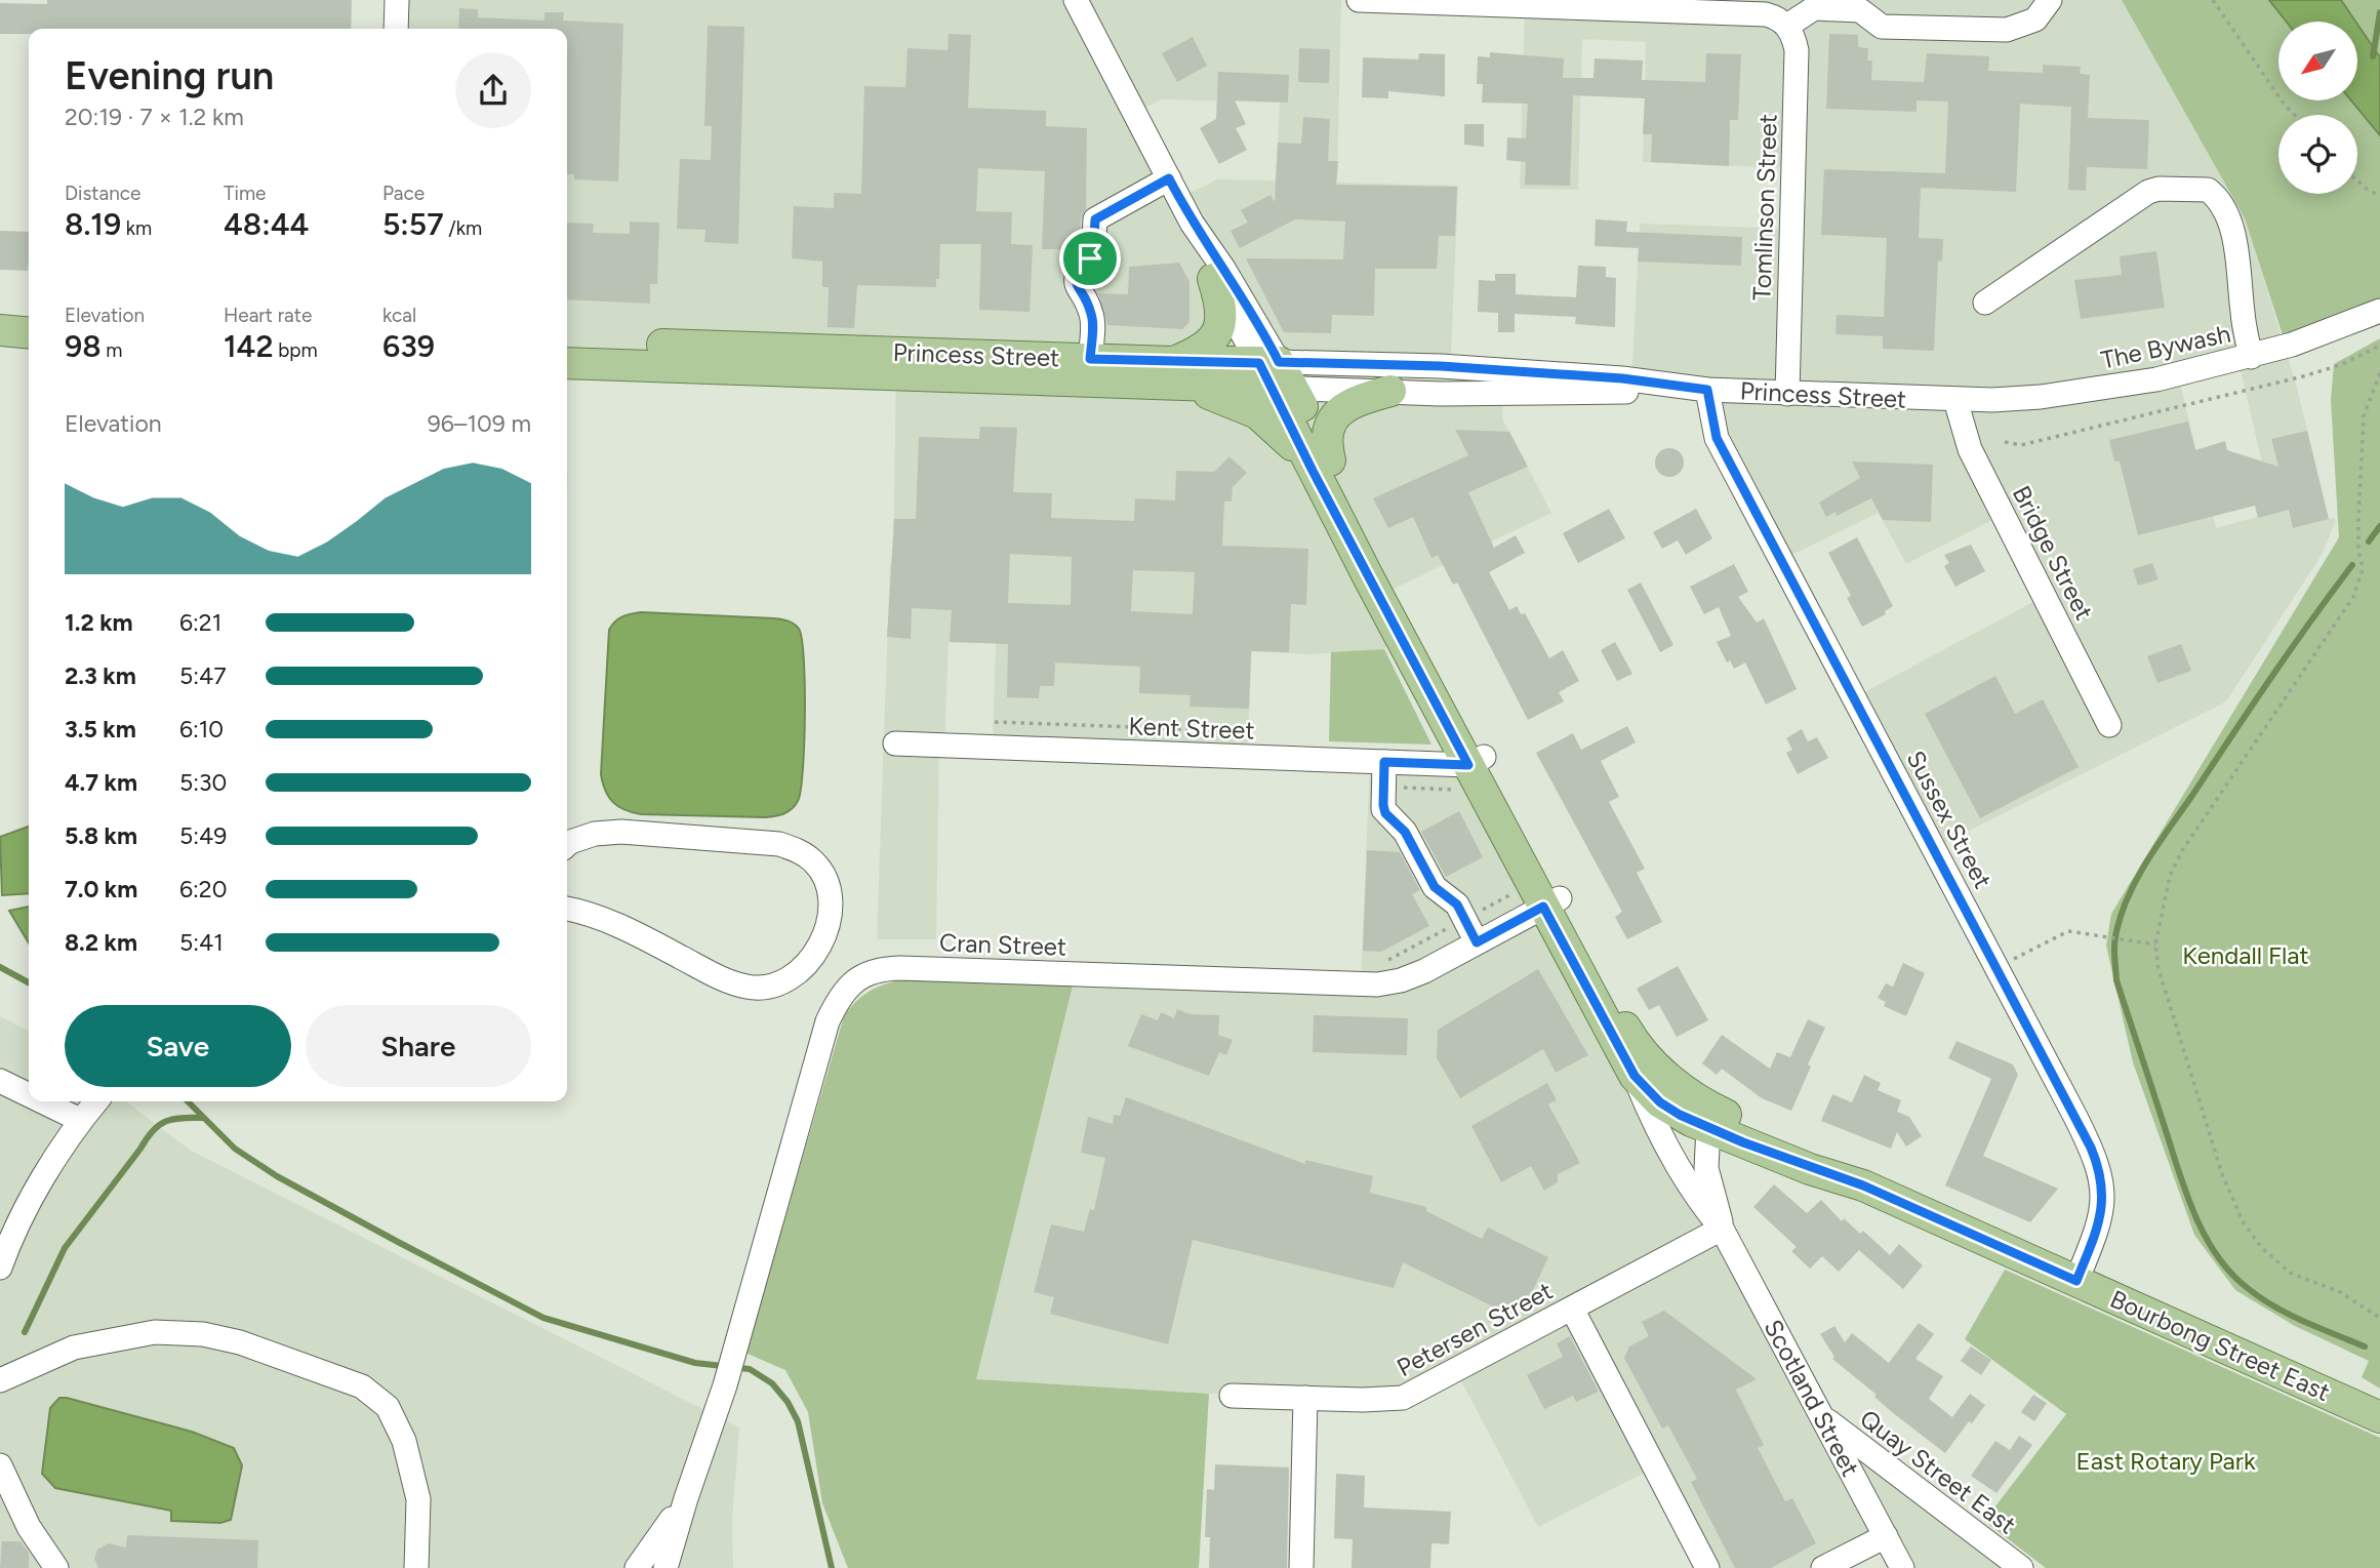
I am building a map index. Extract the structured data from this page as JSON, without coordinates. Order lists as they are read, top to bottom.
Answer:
{
  "streets": {
    "main road": ["Princess Street", "Bourbong Street East", "Scotland Street"],
    "street": [
      "Tomlinson Street",
      "The Bywash",
      "Bridge Street",
      "Kent Street",
      "Sussex Street",
      "Cran Street",
      "Petersen Street",
      "Quay Street East"
    ]
  },
  "crossings": [
    ["Tomlinson Street", "Princess Street"],
    ["The Bywash", "Princess Street"],
    ["The Bywash", "Bridge Street"],
    ["Princess Street", "Bridge Street"],
    ["Princess Street", "Sussex Street"],
    ["Princess Street", "Scotland Street"],
    ["Kent Street", "Scotland Street"],
    ["Sussex Street", "Bourbong Street East"],
    ["Cran Street", "Scotland Street"],
    ["Petersen Street", "Scotland Street"],
    ["Bourbong Street East", "Scotland Street"],
    ["Scotland Street", "Quay Street East"]
  ],
  "parks": ["Kendall Flat", "East Rotary Park"],
  "north": "bottom left",
  "page": {
    "heading": ["Evening run", "20:19 · 7 × 1.2 km"],
    "stats": [
      ["Distance", "8.19 km"],
      ["Time", "48:44"],
      ["Pace", "5:57 /km"],
      ["Elevation", "98 m"],
      ["Heart rate", "142 bpm"],
      ["kcal", "639"]
    ],
    "chart": ["Elevation", "96–109 m"],
    "list": [
      {
        "name": "1.2 km",
        "note": "6:21"
      },
      {
        "name": "2.3 km",
        "note": "5:47"
      },
      {
        "name": "3.5 km",
        "note": "6:10"
      },
      {
        "name": "4.7 km",
        "note": "5:30"
      },
      {
        "name": "5.8 km",
        "note": "5:49"
      },
      {
        "name": "7.0 km",
        "note": "6:20"
      },
      {
        "name": "8.2 km",
        "note": "5:41"
      }
    ],
    "buttons": ["Save", "Share"]
  }
}
